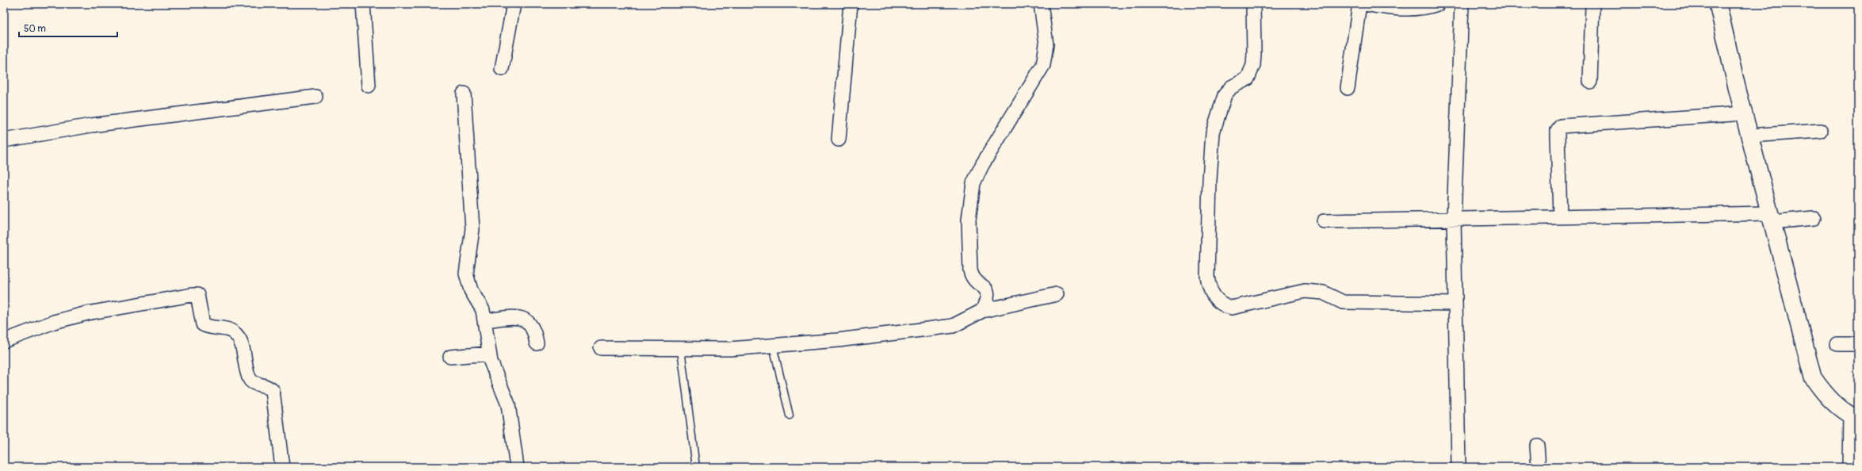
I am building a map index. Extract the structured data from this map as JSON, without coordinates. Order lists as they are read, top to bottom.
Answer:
{
  "scale_bar": "50 m"
}
